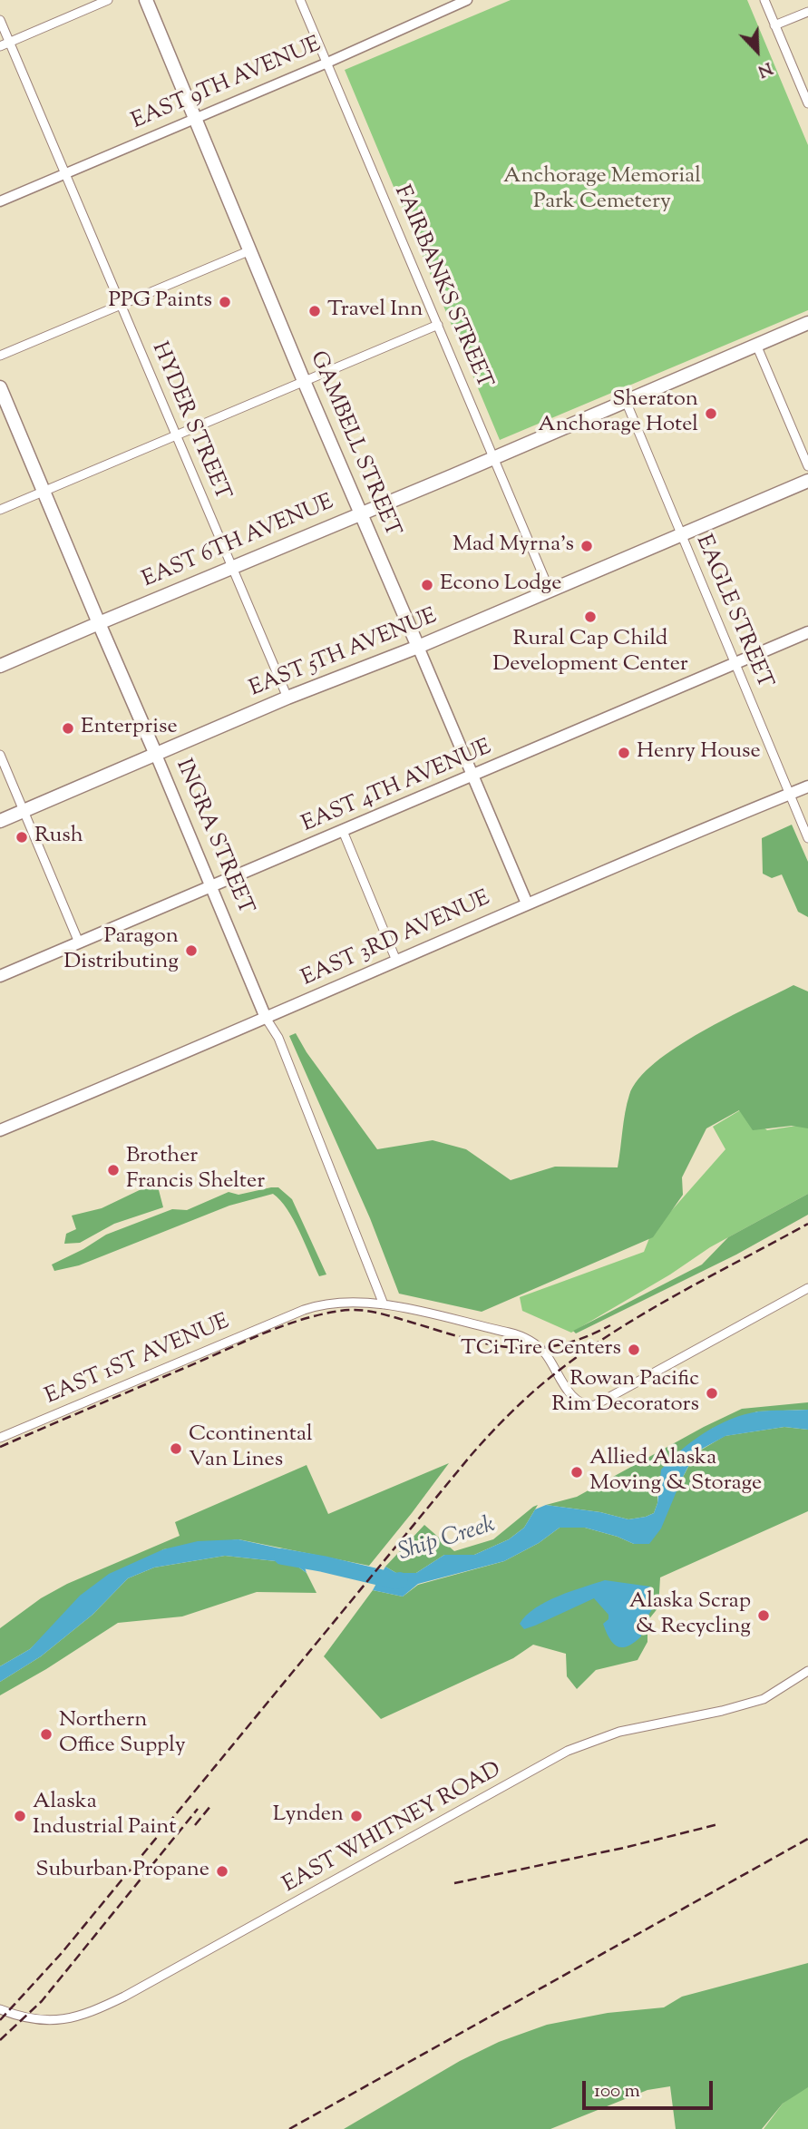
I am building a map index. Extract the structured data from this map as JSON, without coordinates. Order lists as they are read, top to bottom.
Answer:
{
  "streets": {
    "main road": [
      "GAMBELL STREET",
      "EAST 6TH AVENUE",
      "EAST 5TH AVENUE",
      "EAST 4TH AVENUE",
      "INGRA STREET",
      "EAST 3RD AVENUE"
    ],
    "street": [
      "EAST 9TH AVENUE",
      "FAIRBANKS STREET",
      "HYDER STREET",
      "EAGLE STREET",
      "EAST 1ST AVENUE",
      "EAST WHITNEY ROAD"
    ]
  },
  "crossings": [
    ["EAST 9TH AVENUE", "FAIRBANKS STREET"],
    ["EAST 9TH AVENUE", "HYDER STREET"],
    ["EAST 9TH AVENUE", "GAMBELL STREET"],
    ["FAIRBANKS STREET", "EAST 6TH AVENUE"],
    ["FAIRBANKS STREET", "EAST 5TH AVENUE"],
    ["HYDER STREET", "EAST 6TH AVENUE"],
    ["HYDER STREET", "EAST 5TH AVENUE"],
    ["GAMBELL STREET", "EAST 6TH AVENUE"],
    ["GAMBELL STREET", "EAST 5TH AVENUE"],
    ["GAMBELL STREET", "EAST 4TH AVENUE"],
    ["GAMBELL STREET", "EAST 3RD AVENUE"],
    ["EAST 6TH AVENUE", "EAGLE STREET"],
    ["EAST 6TH AVENUE", "INGRA STREET"],
    ["EAGLE STREET", "EAST 5TH AVENUE"],
    ["EAGLE STREET", "EAST 4TH AVENUE"],
    ["EAGLE STREET", "EAST 3RD AVENUE"],
    ["EAST 5TH AVENUE", "INGRA STREET"],
    ["EAST 4TH AVENUE", "INGRA STREET"],
    ["INGRA STREET", "EAST 3RD AVENUE"],
    ["INGRA STREET", "EAST 1ST AVENUE"]
  ],
  "water": ["Ship Creek"],
  "parks": ["Anchorage Memorial Park Cemetery"],
  "places": [
    "PPG Paints",
    "Travel Inn",
    "Sheraton Anchorage Hotel",
    "Mad Myrna's",
    "Econo Lodge",
    "Rural Cap Child Development Center",
    "Enterprise",
    "Henry House",
    "Rush",
    "Paragon Distributing",
    "Brother Francis Shelter",
    "TCi Tire Centers",
    "Rowan Pacific Rim Decorators",
    "Ccontinental Van Lines",
    "Allied Alaska Moving & Storage",
    "Alaska Scrap & Recycling",
    "Northern Office Supply",
    "Alaska Industrial Paint",
    "Lynden",
    "Suburban Propane"
  ],
  "scale_bar": "100 m",
  "north": "bottom right"
}
